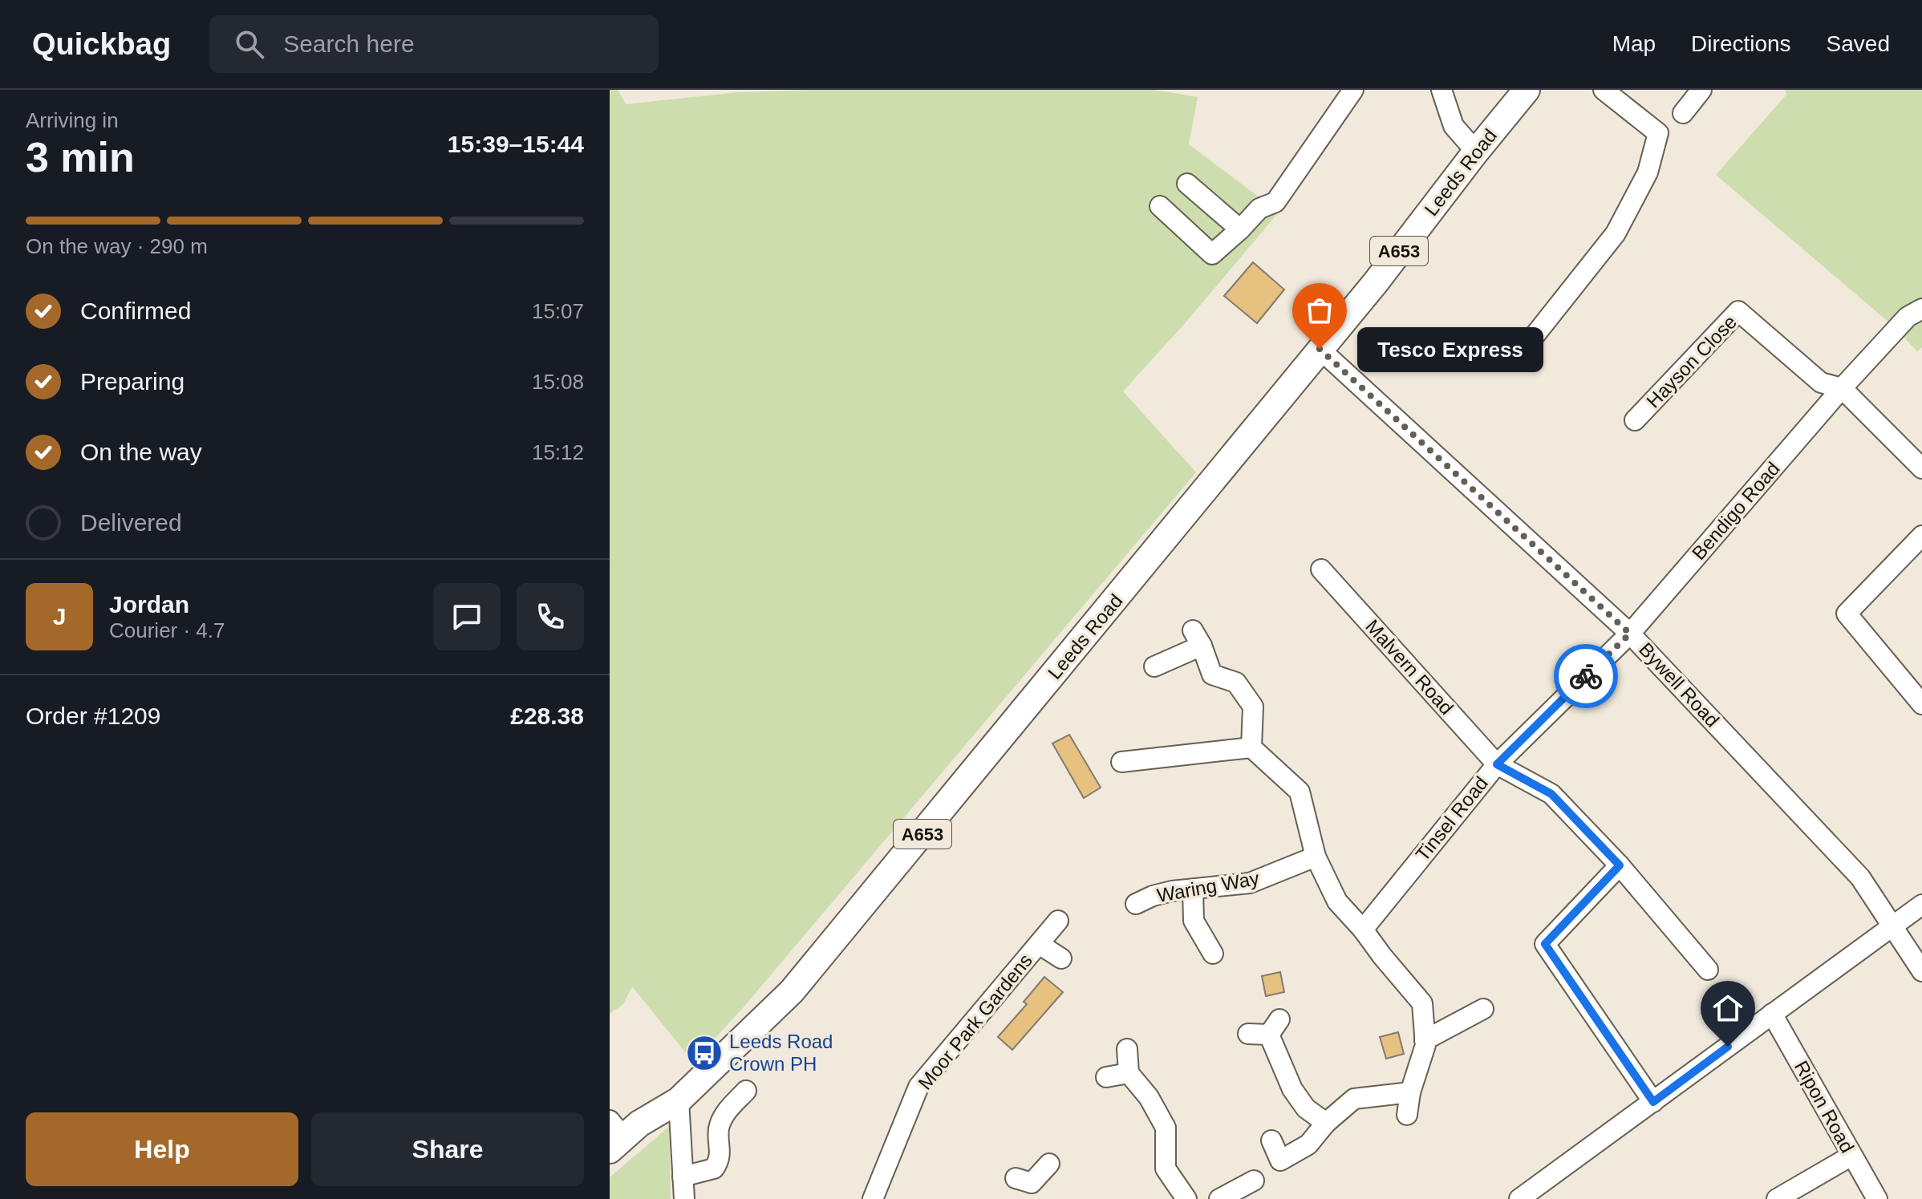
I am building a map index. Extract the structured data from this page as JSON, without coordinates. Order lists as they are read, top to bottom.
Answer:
{
  "streets": {
    "main road": ["Leeds Road", "A653"],
    "street": [
      "Hayson Close",
      "Bendigo Road",
      "Malvern Road",
      "Bywell Road",
      "Tinsel Road",
      "Waring Way",
      "Moor Park Gardens",
      "Ripon Road"
    ]
  },
  "crossings": [
    ["Leeds Road", "Bywell Road"],
    ["Hayson Close", "Bendigo Road"],
    ["Bendigo Road", "Bywell Road"],
    ["Bendigo Road", "Tinsel Road"],
    ["Malvern Road", "Tinsel Road"],
    ["Bywell Road", "Tinsel Road"]
  ],
  "places": {
    "other": ["Tesco Express"],
    "bus stop": ["Leeds Road Crown PH"]
  },
  "page": {
    "header": "Quickbag",
    "search": "Search here",
    "nav": ["Map", "Directions", "Saved"],
    "heading": ["3 min", "Arriving in", "15:39–15:44"],
    "panel": [
      "Jordan",
      "Courier · 4.7",
      "Order #1209",
      "£28.38"
    ],
    "bar": "On the way · 290 m",
    "list": [
      ["Confirmed", "15:07"],
      ["Preparing", "15:08"],
      ["On the way", "15:12"],
      "Delivered"
    ],
    "bubble": "Tesco Express",
    "round": "J",
    "buttons": ["Help", "Share"]
  }
}
